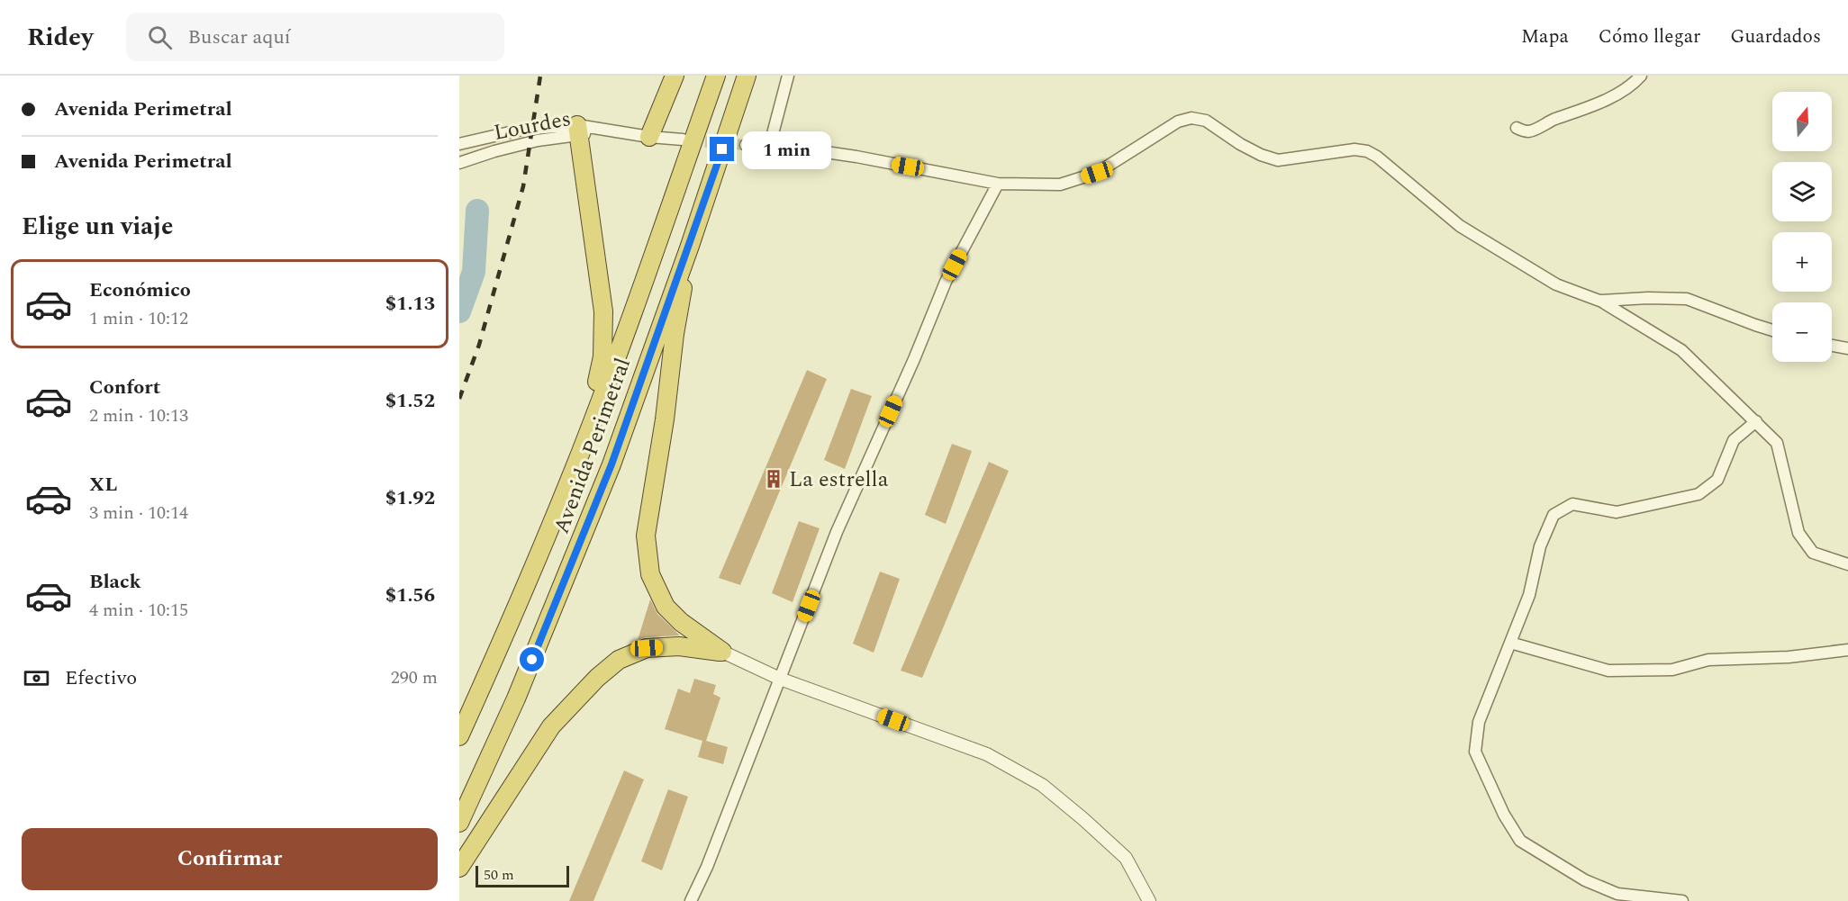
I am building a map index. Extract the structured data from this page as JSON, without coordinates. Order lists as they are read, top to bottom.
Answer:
{
  "streets": {
    "highway": ["Avenida Perimetral"],
    "street": ["Lourdes"]
  },
  "places": {
    "building": ["La estrella"]
  },
  "scale_bar": "50 m",
  "north": "top",
  "page": {
    "header": "Ridey",
    "search": "Buscar aquí",
    "nav": ["Mapa", "Cómo llegar", "Guardados"],
    "banner": ["Avenida Perimetral", "Avenida Perimetral"],
    "map_buttons": ["+", "−"],
    "bubble": "1 min",
    "heading": "Elige un viaje",
    "list": [
      {
        "name": "Económico",
        "note": "1 min · 10:12",
        "value": "$1.13"
      },
      {
        "name": "Confort",
        "note": "2 min · 10:13",
        "value": "$1.52"
      },
      {
        "name": "XL",
        "note": "3 min · 10:14",
        "value": "$1.92"
      },
      {
        "name": "Black",
        "note": "4 min · 10:15",
        "value": "$1.56"
      }
    ],
    "pay": ["Efectivo", "290 m"],
    "buttons": "Confirmar",
    "scale": "50 m"
  }
}
